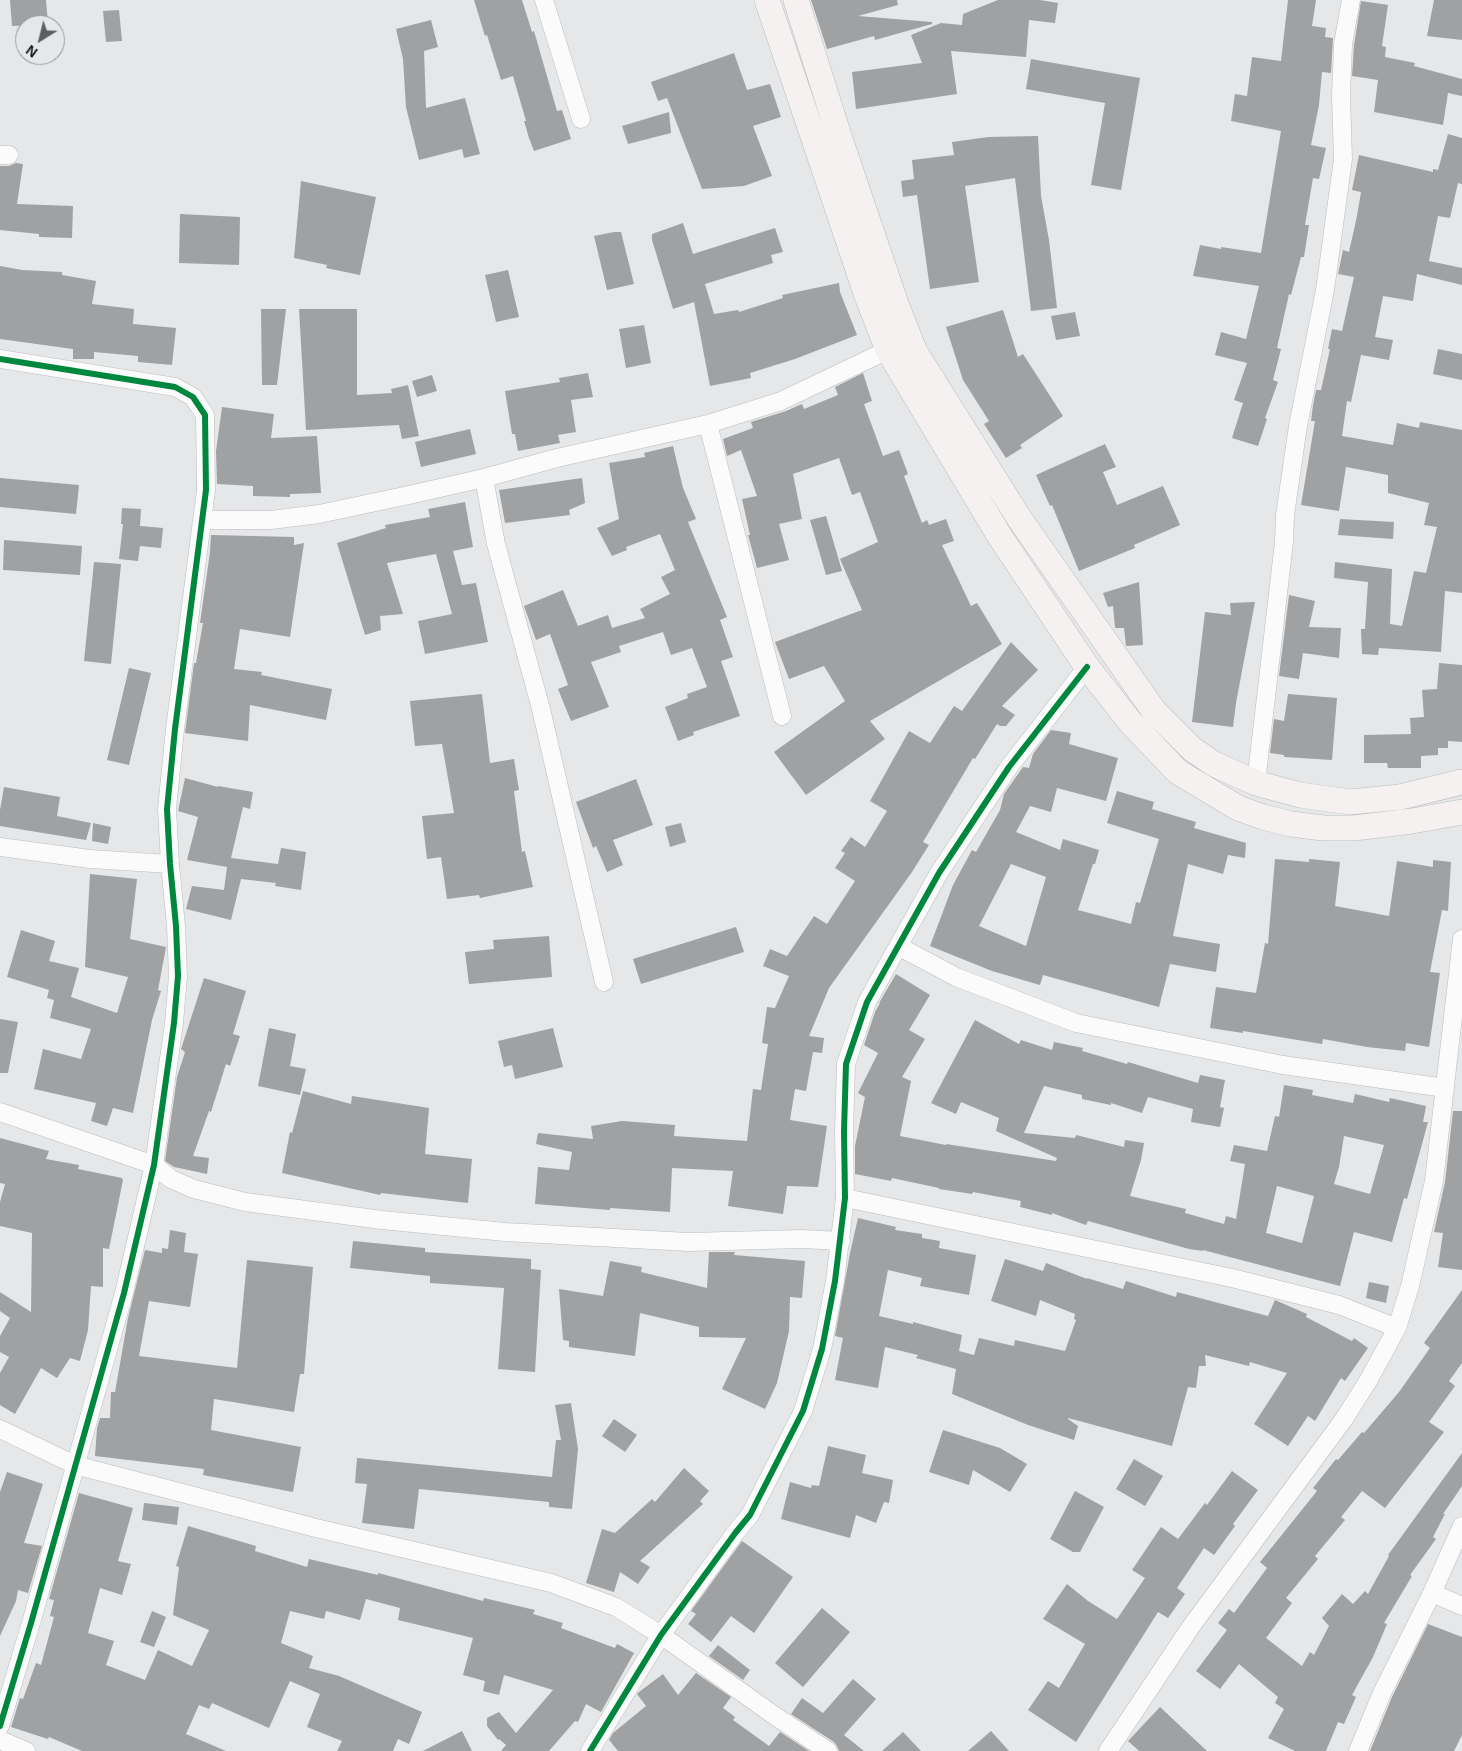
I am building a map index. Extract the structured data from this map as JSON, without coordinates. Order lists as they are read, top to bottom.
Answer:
{
  "north": "bottom left"
}
